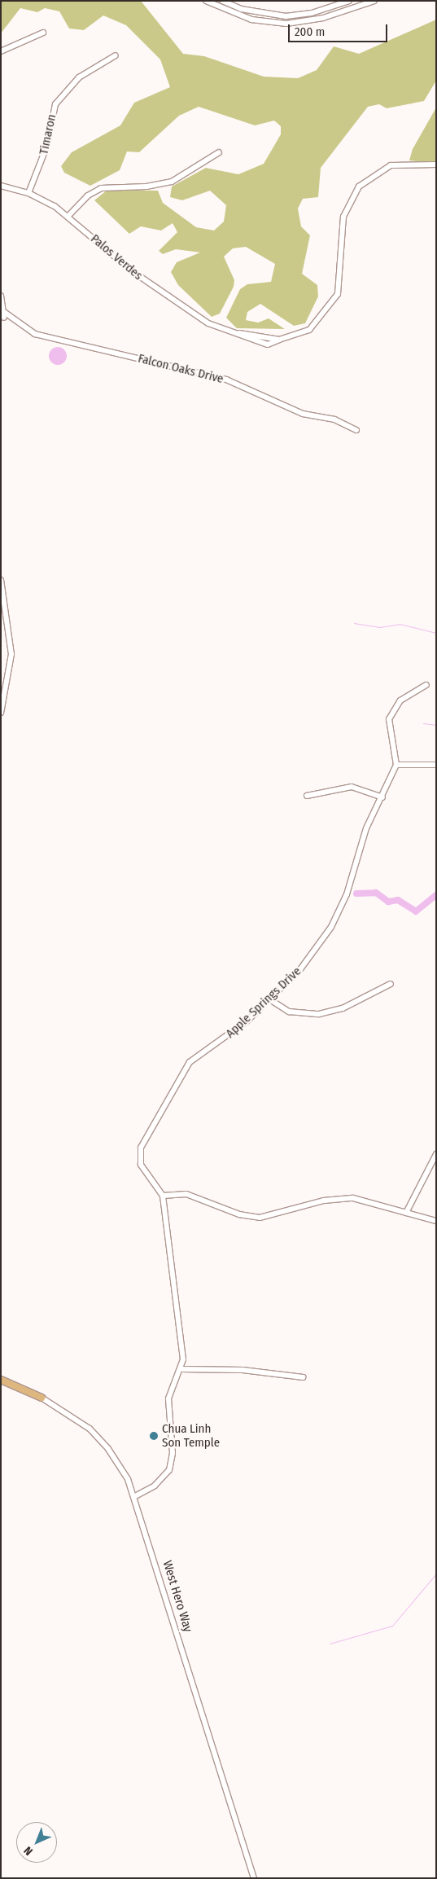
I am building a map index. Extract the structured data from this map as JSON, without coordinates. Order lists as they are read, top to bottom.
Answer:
{
  "streets": {
    "main road": ["West Hero Way"],
    "street": [
      "Timaron",
      "Palos Verdes",
      "Falcon Oaks Drive",
      "Apple Springs Drive"
    ]
  },
  "crossings": [
    ["Timaron", "Palos Verdes"],
    ["Apple Springs Drive", "West Hero Way"]
  ],
  "places": ["Chua Linh Son Temple"],
  "scale_bar": "200 m",
  "north": "bottom left"
}
